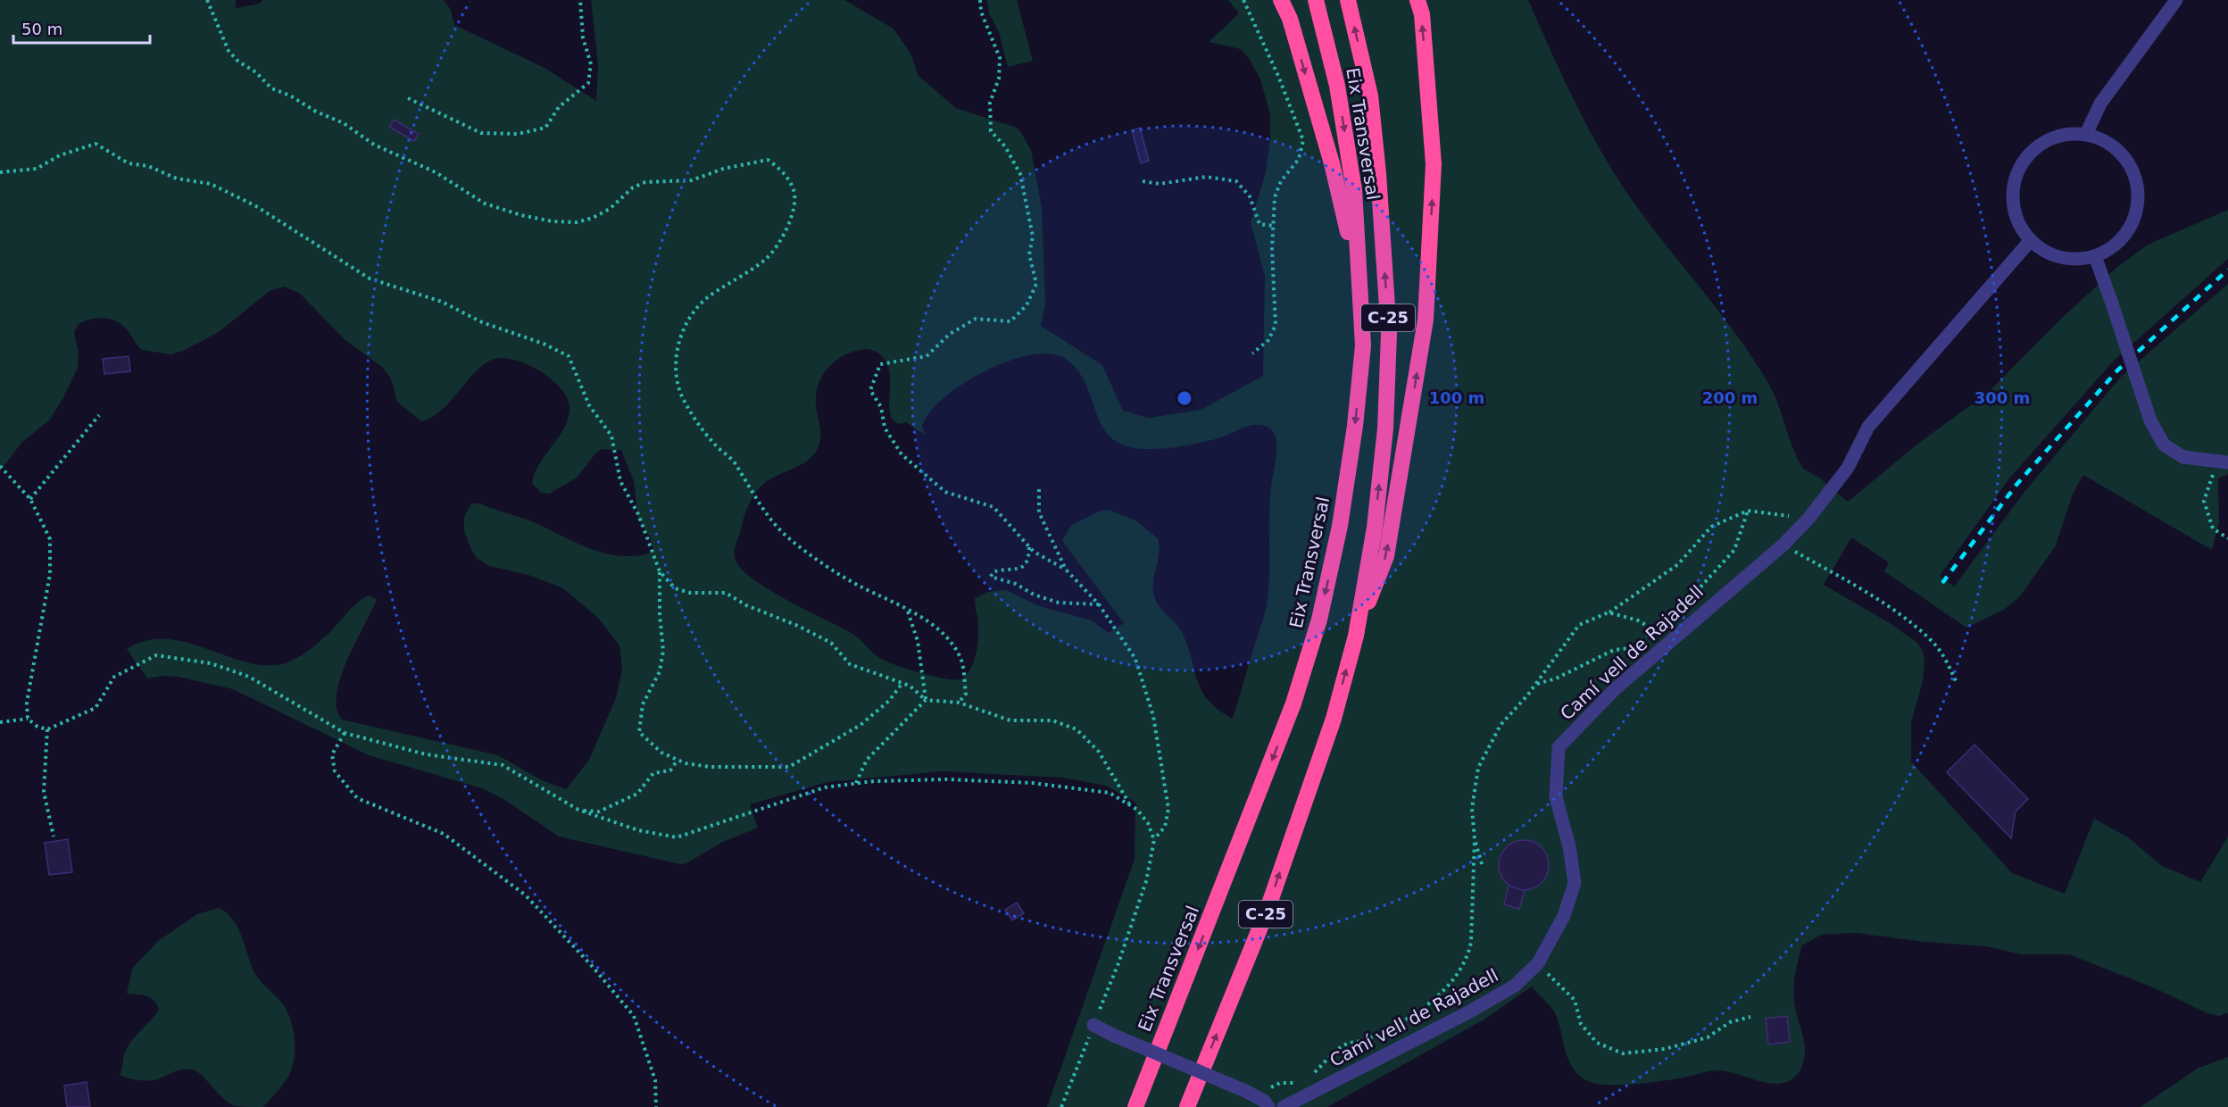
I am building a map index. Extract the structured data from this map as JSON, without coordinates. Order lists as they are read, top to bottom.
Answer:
{
  "streets": {
    "highway": ["Eix Transversal", "C-25"],
    "street": ["Camí vell de Rajadell"]
  },
  "scale_bar": "50 m",
  "rings": ["100 m", "200 m", "300 m"]
}
